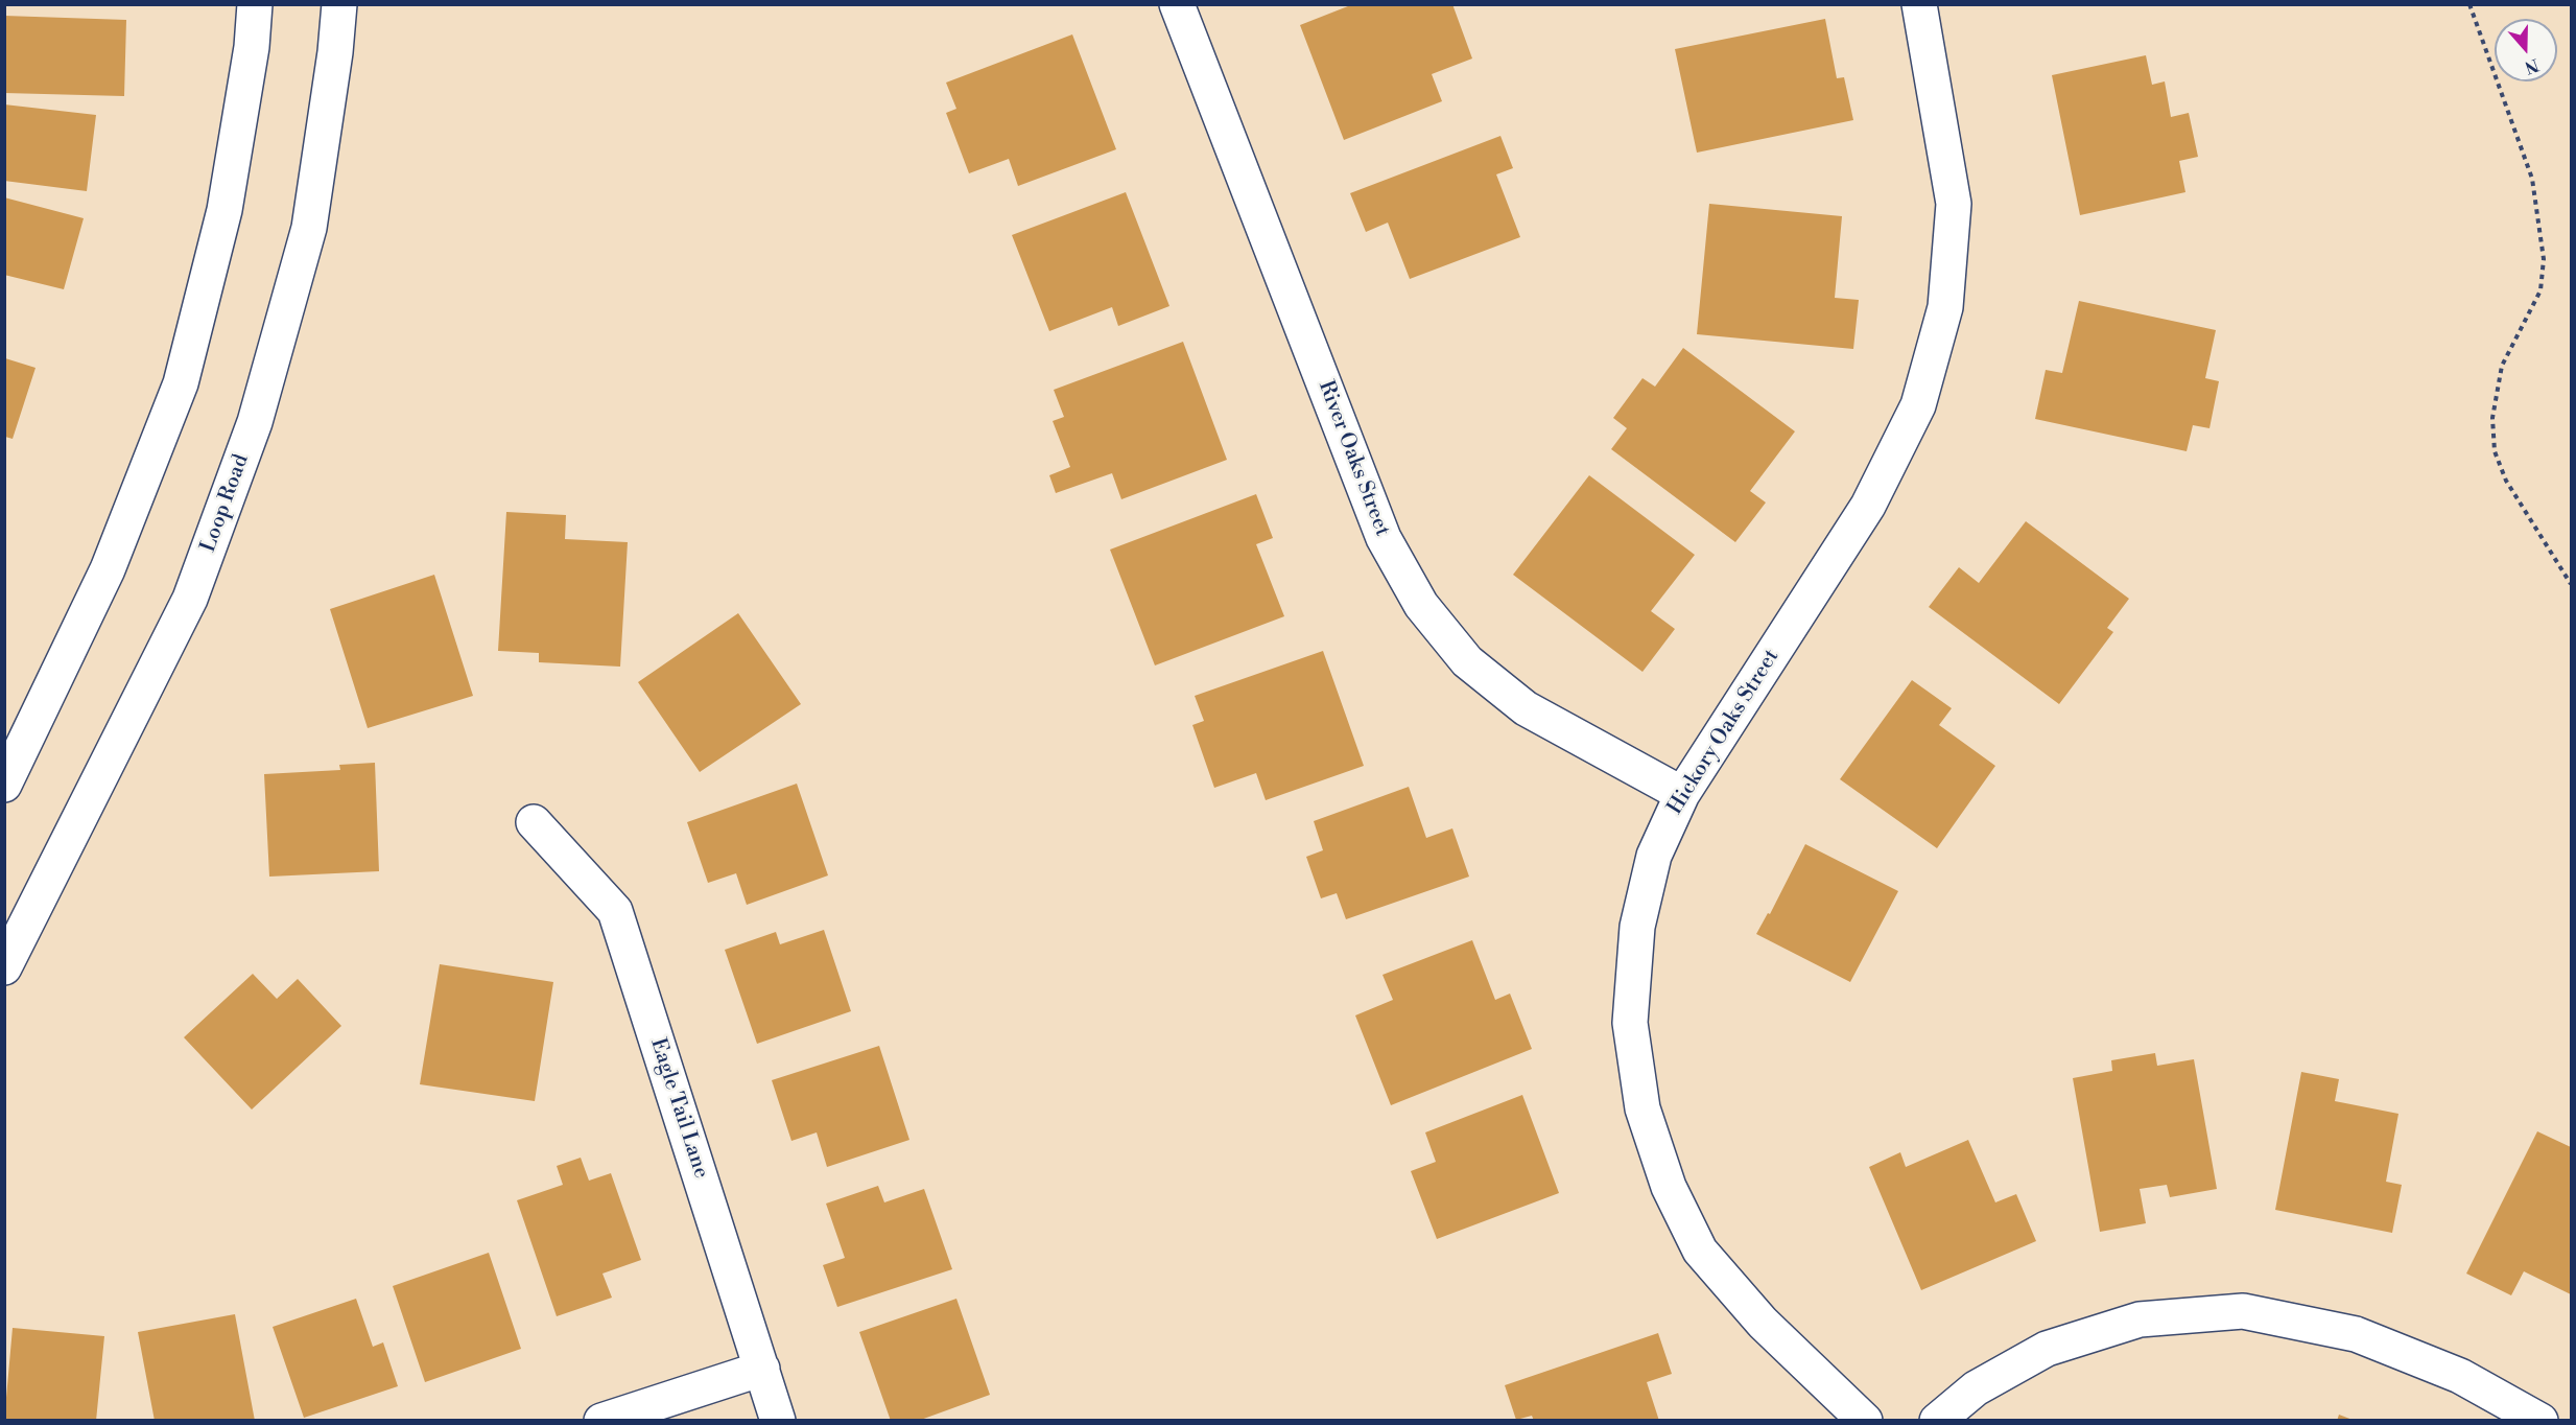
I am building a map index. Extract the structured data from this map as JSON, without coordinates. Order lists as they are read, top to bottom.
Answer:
{
  "streets": {
    "street": [
      "River Oaks Street",
      "Loop Road",
      "Hickory Oaks Street",
      "Eagle Tail Lane"
    ]
  },
  "crossings": [
    ["River Oaks Street", "Hickory Oaks Street"]
  ],
  "north": "bottom"
}
